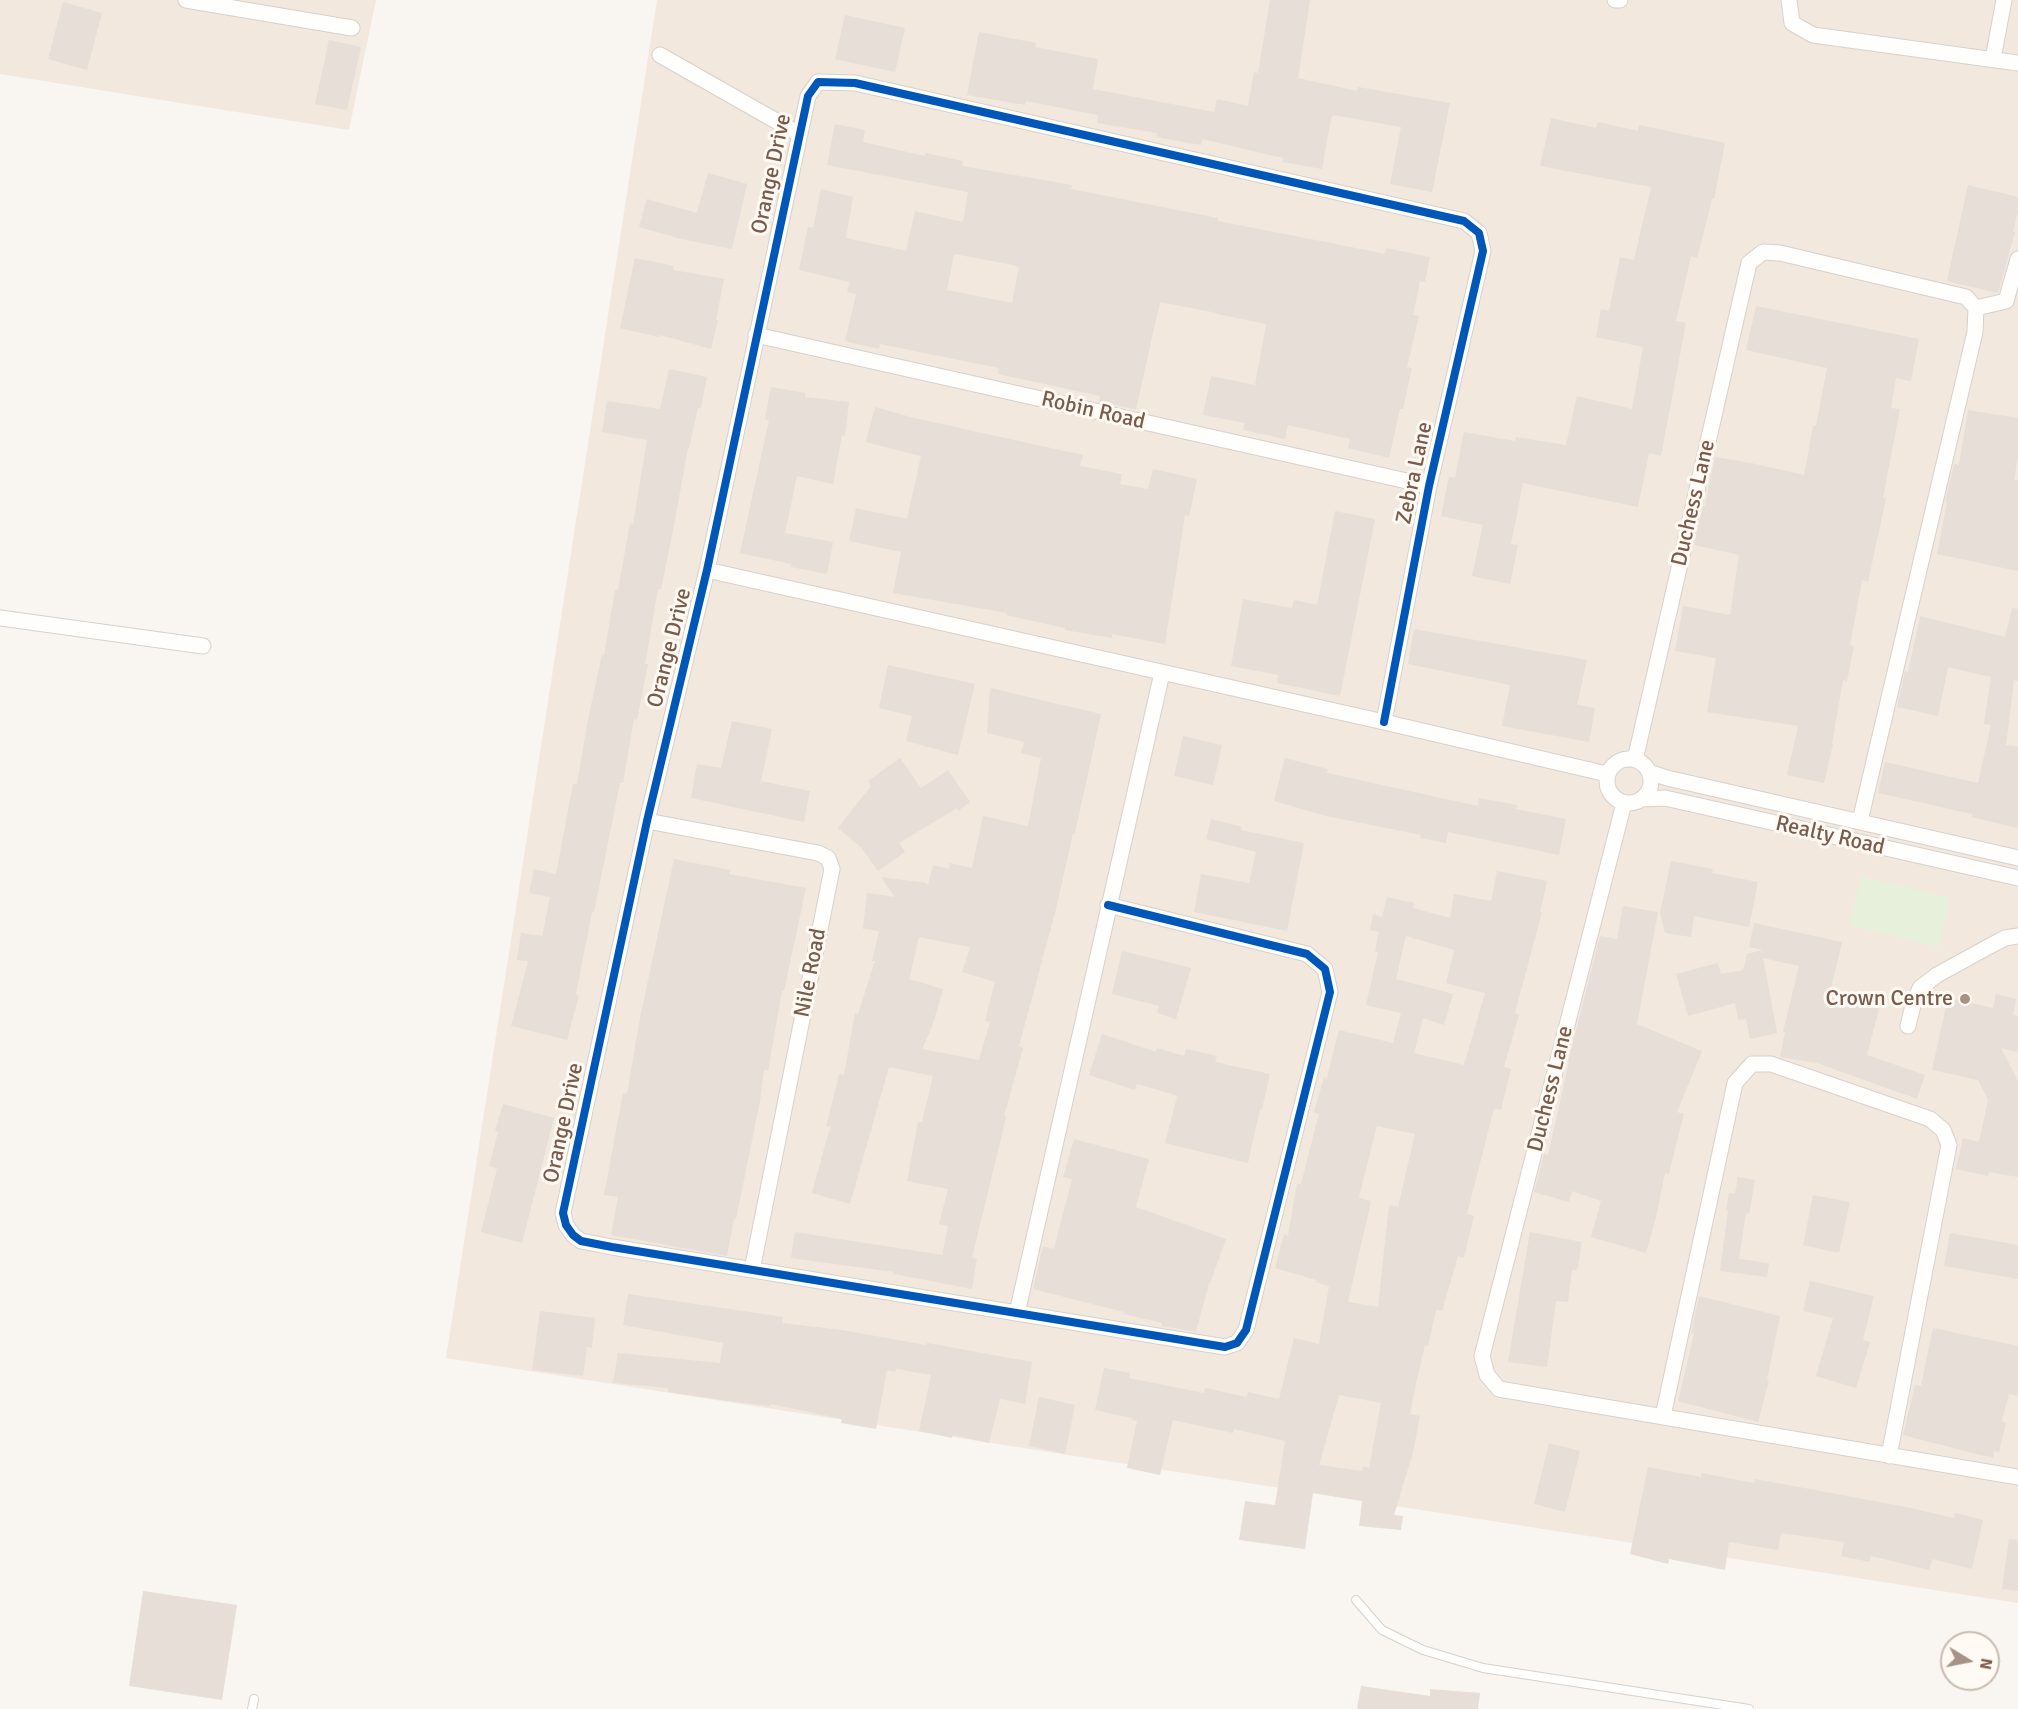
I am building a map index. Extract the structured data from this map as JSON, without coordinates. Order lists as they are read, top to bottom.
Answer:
{
  "streets": {
    "street": [
      "Orange Drive",
      "Robin Road",
      "Zebra Lane",
      "Duchess Lane",
      "Realty Road",
      "Nile Road"
    ]
  },
  "crossings": [
    ["Orange Drive", "Robin Road"],
    ["Orange Drive", "Zebra Lane"],
    ["Orange Drive", "Nile Road"],
    ["Robin Road", "Zebra Lane"],
    ["Duchess Lane", "Realty Road"]
  ],
  "places": ["Crown Centre"],
  "north": "right"
}
